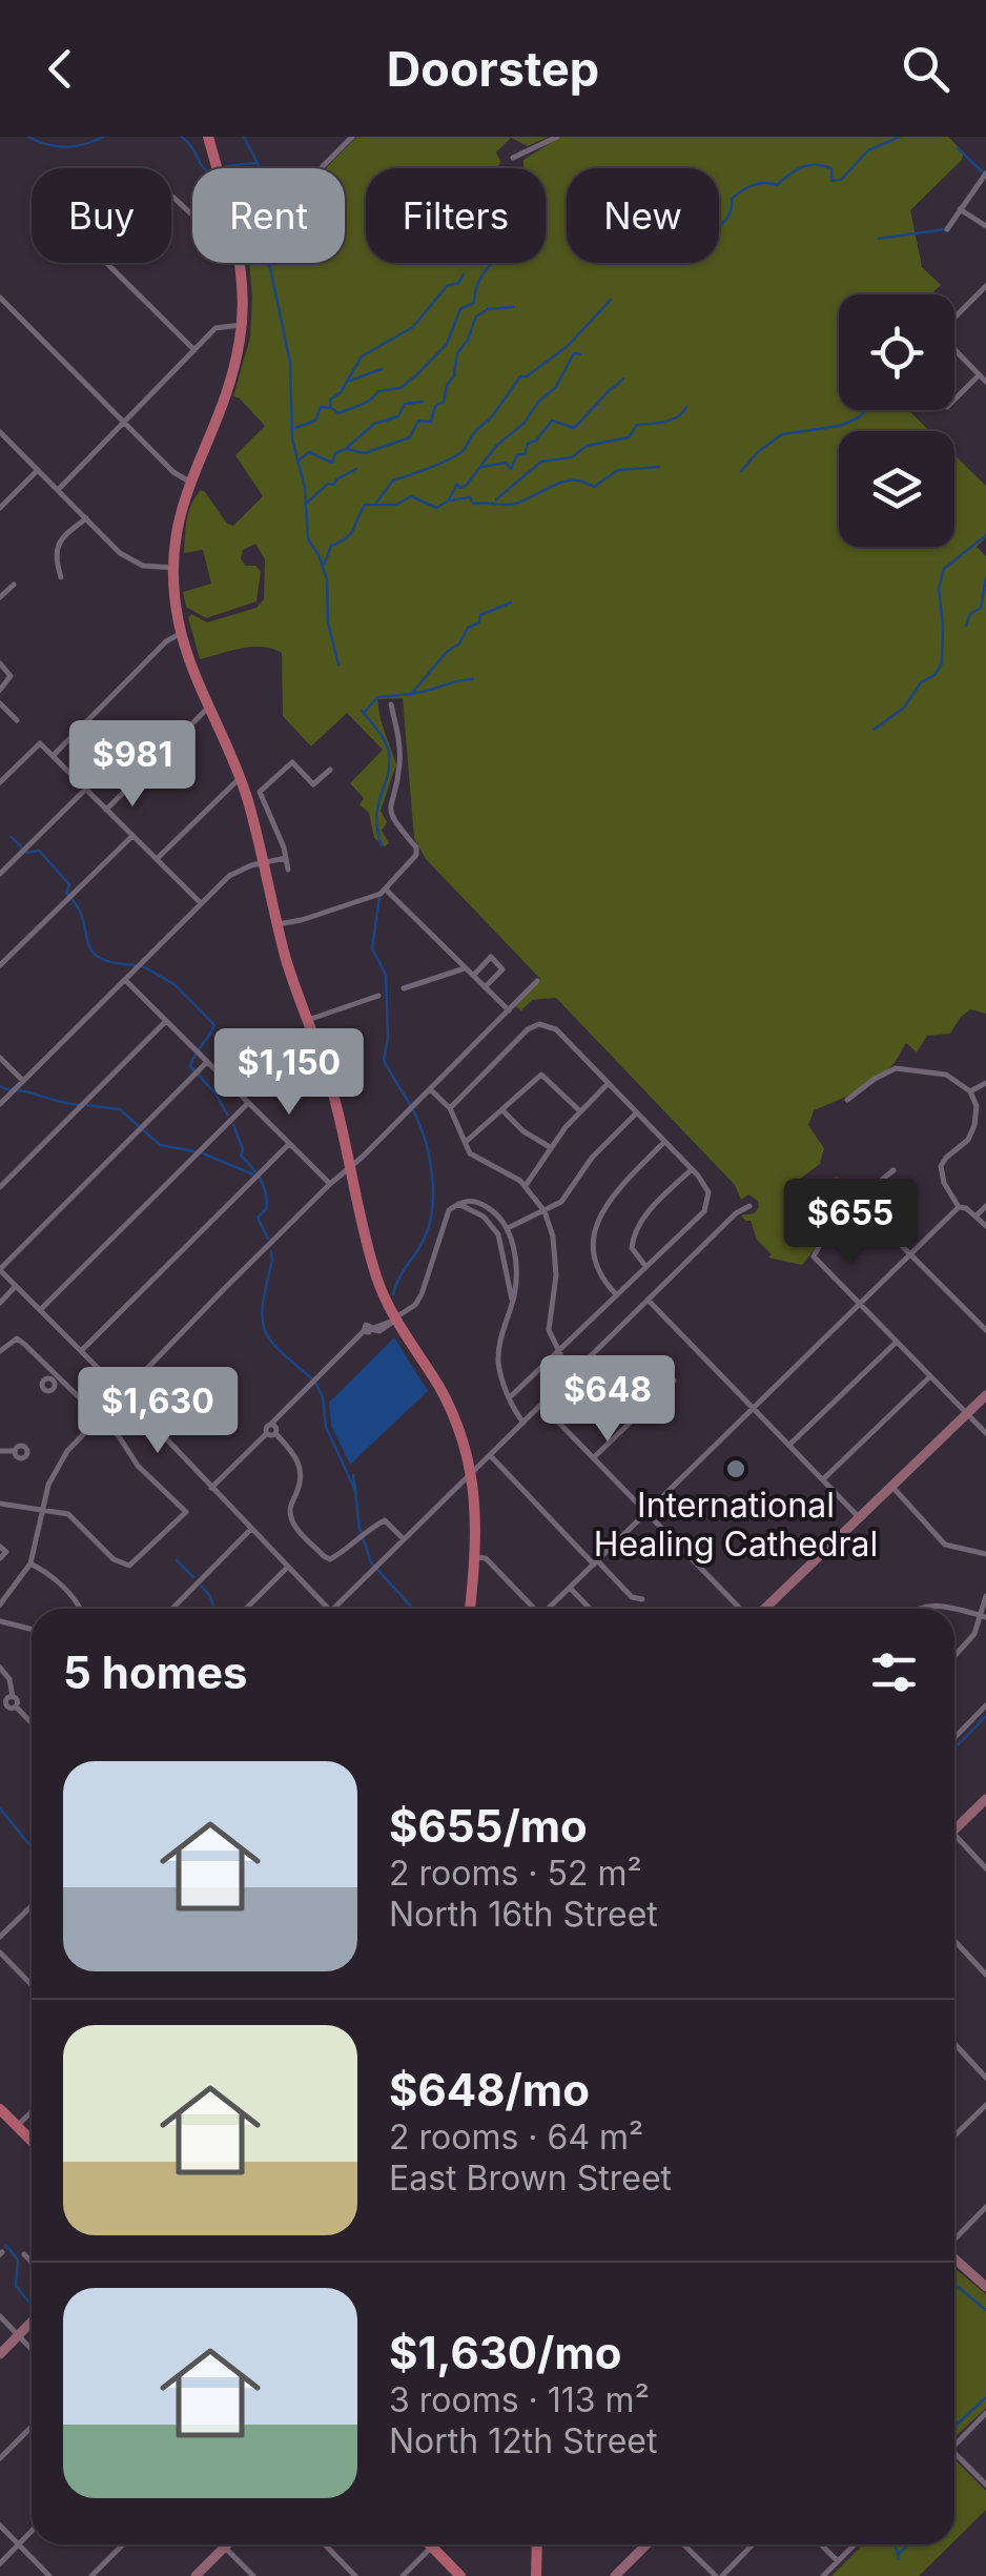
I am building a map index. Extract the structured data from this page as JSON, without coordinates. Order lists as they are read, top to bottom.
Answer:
{
  "places": ["International Healing Cathedral"],
  "page": {
    "header": "Doorstep",
    "chip": [
      "Buy",
      "Rent",
      "Filters",
      "New"
    ],
    "price": [
      "$981",
      "$1,150",
      "$655",
      "$648",
      "$1,630"
    ],
    "heading": "5 homes",
    "list": [
      {
        "name": "$655/mo",
        "note": "2 rooms · 52 m² · North 16th Street"
      },
      {
        "name": "$648/mo",
        "note": "2 rooms · 64 m² · East Brown Street"
      },
      {
        "name": "$1,630/mo",
        "note": "3 rooms · 113 m² · North 12th Street"
      }
    ]
  }
}
